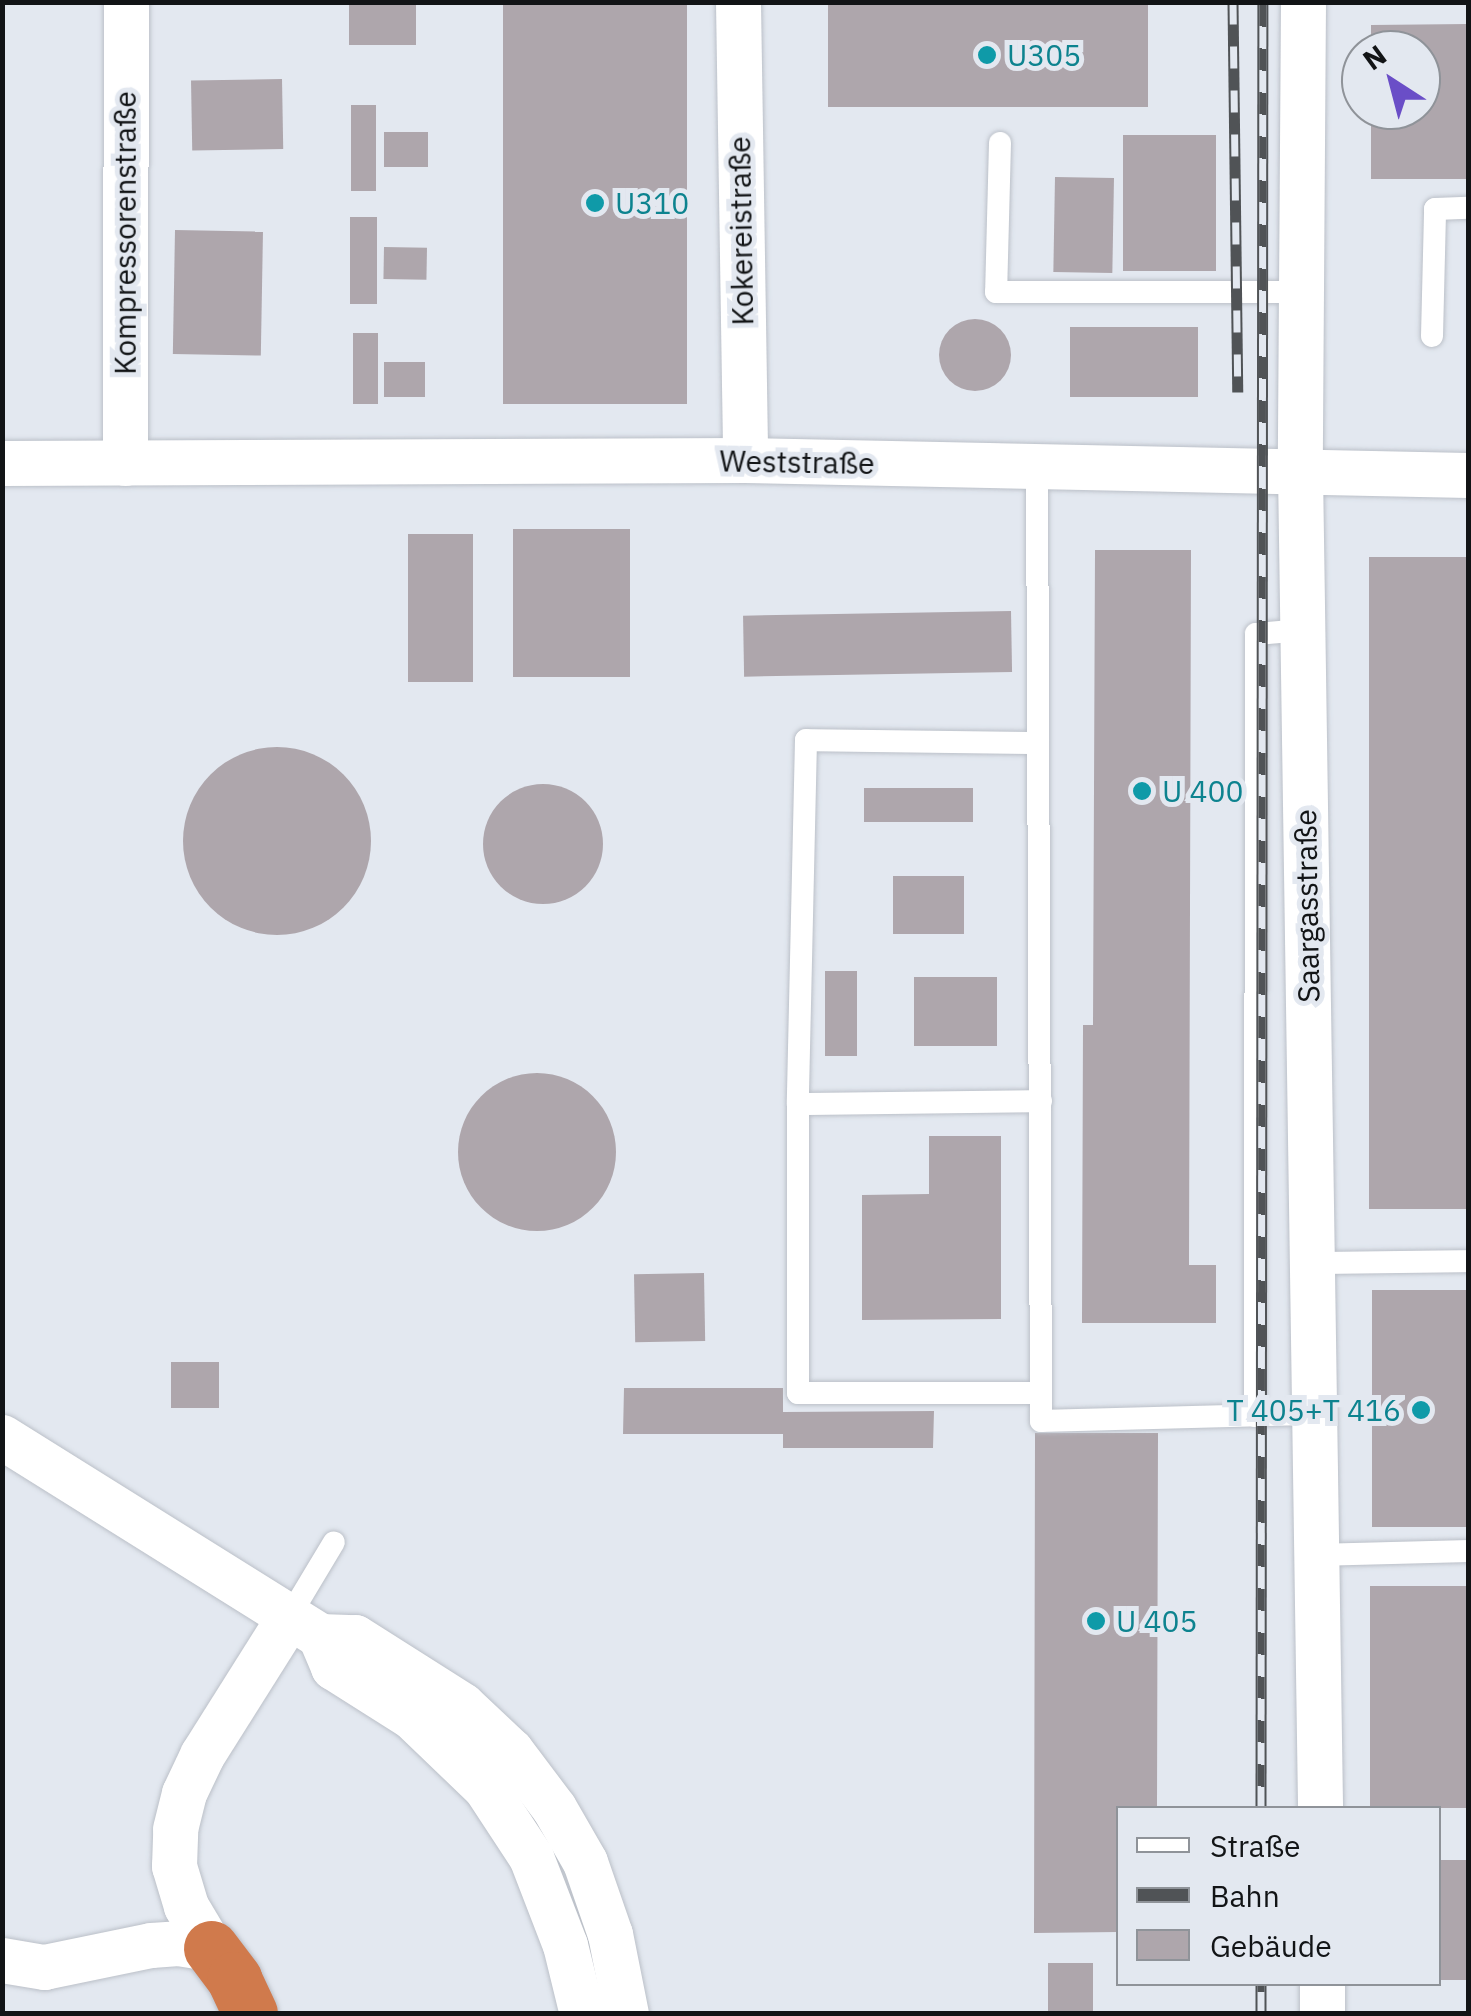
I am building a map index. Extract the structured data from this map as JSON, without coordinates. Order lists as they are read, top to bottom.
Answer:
{
  "streets": {
    "street": [
      "Kokereistraße",
      "Kompressorenstraße",
      "Weststraße",
      "Saargasstraße"
    ]
  },
  "crossings": [
    ["Kokereistraße", "Weststraße"],
    ["Kompressorenstraße", "Weststraße"],
    ["Weststraße", "Saargasstraße"]
  ],
  "places": [
    "U305",
    "U310",
    "U 400",
    "T 405+T 416",
    "U 405"
  ],
  "legend": ["Straße", "Bahn", "Gebäude"],
  "north": "top left"
}
